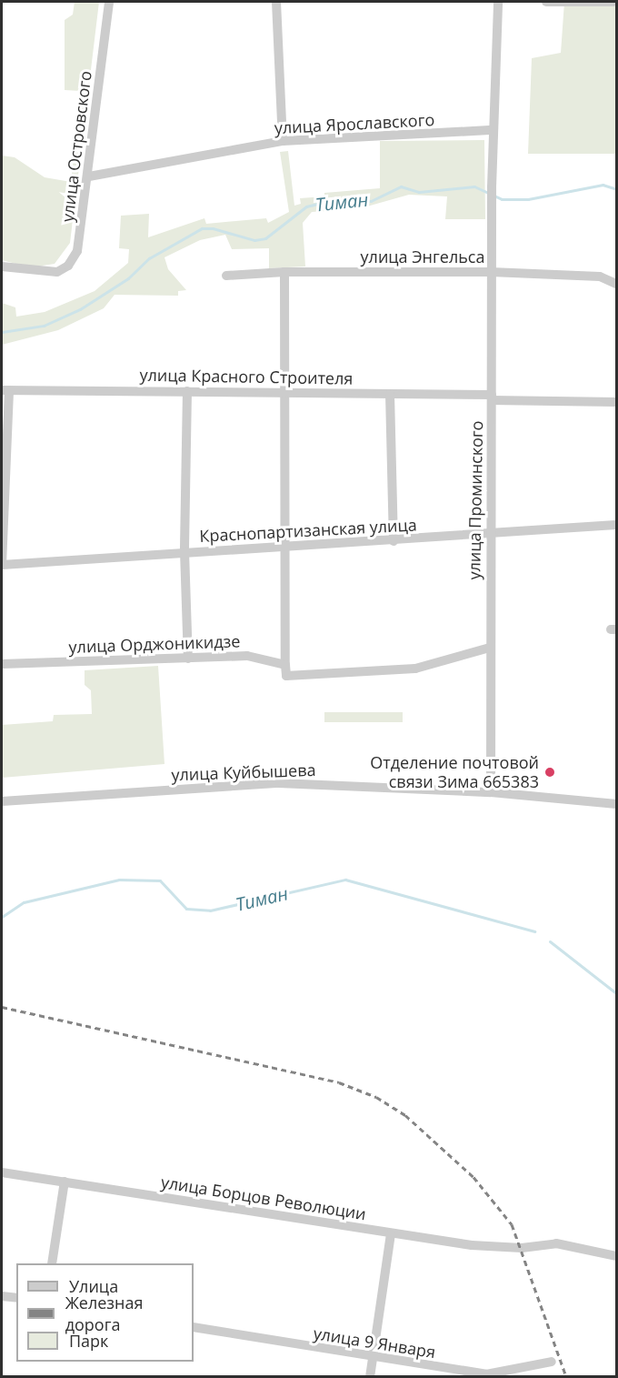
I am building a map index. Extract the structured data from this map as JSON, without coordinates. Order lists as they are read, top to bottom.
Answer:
{
  "streets": {
    "street": [
      "улица Ярославского",
      "улица Островского",
      "улица Энгельса",
      "улица Красного Строителя",
      "улица Проминского",
      "Краснопартизанская улица",
      "улица Орджоникидзе",
      "улица Куйбышева",
      "улица Борцов Революции",
      "улица 9 Января"
    ]
  },
  "crossings": [
    ["улица Ярославского", "улица Островского"],
    ["улица Ярославского", "улица Проминского"],
    ["улица Энгельса", "улица Проминского"],
    ["улица Красного Строителя", "улица Проминского"],
    ["улица Проминского", "Краснопартизанская улица"],
    ["улица Проминского", "улица Орджоникидзе"],
    ["улица Проминского", "улица Куйбышева"]
  ],
  "water": ["Тиман"],
  "places": ["Отделение почтовой связи Зима 665383"],
  "legend": ["Улица", "Железная дорога", "Парк"]
}
